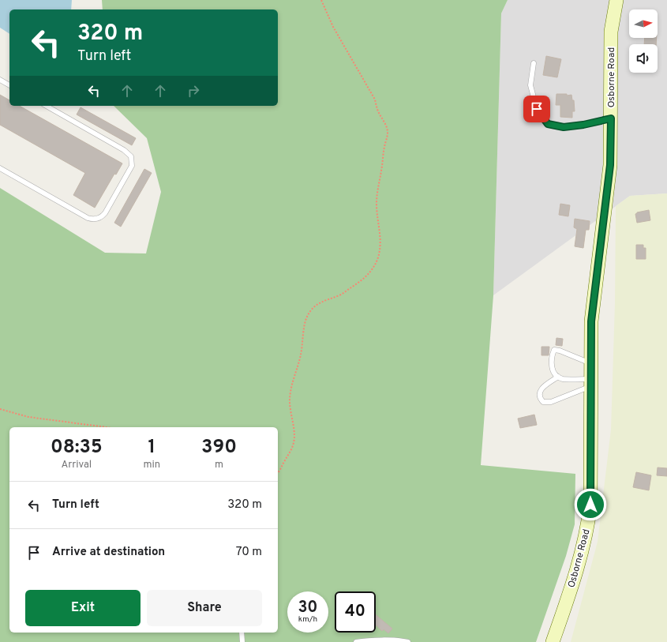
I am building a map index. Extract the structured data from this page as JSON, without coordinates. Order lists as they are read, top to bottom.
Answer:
{
  "streets": {
    "street": ["Osborne Road"]
  },
  "north": "right",
  "page": {
    "turn": ["320 m", "Turn left"],
    "eta": [
      "08:35",
      "Arrival",
      "1",
      "min",
      "390",
      "m"
    ],
    "list": [
      {
        "name": "Turn left",
        "value": "320 m"
      },
      {
        "name": "Arrive at destination",
        "value": "70 m"
      }
    ],
    "buttons": ["Exit", "Share"],
    "speed": "30 km/h",
    "limit": "40"
  }
}
